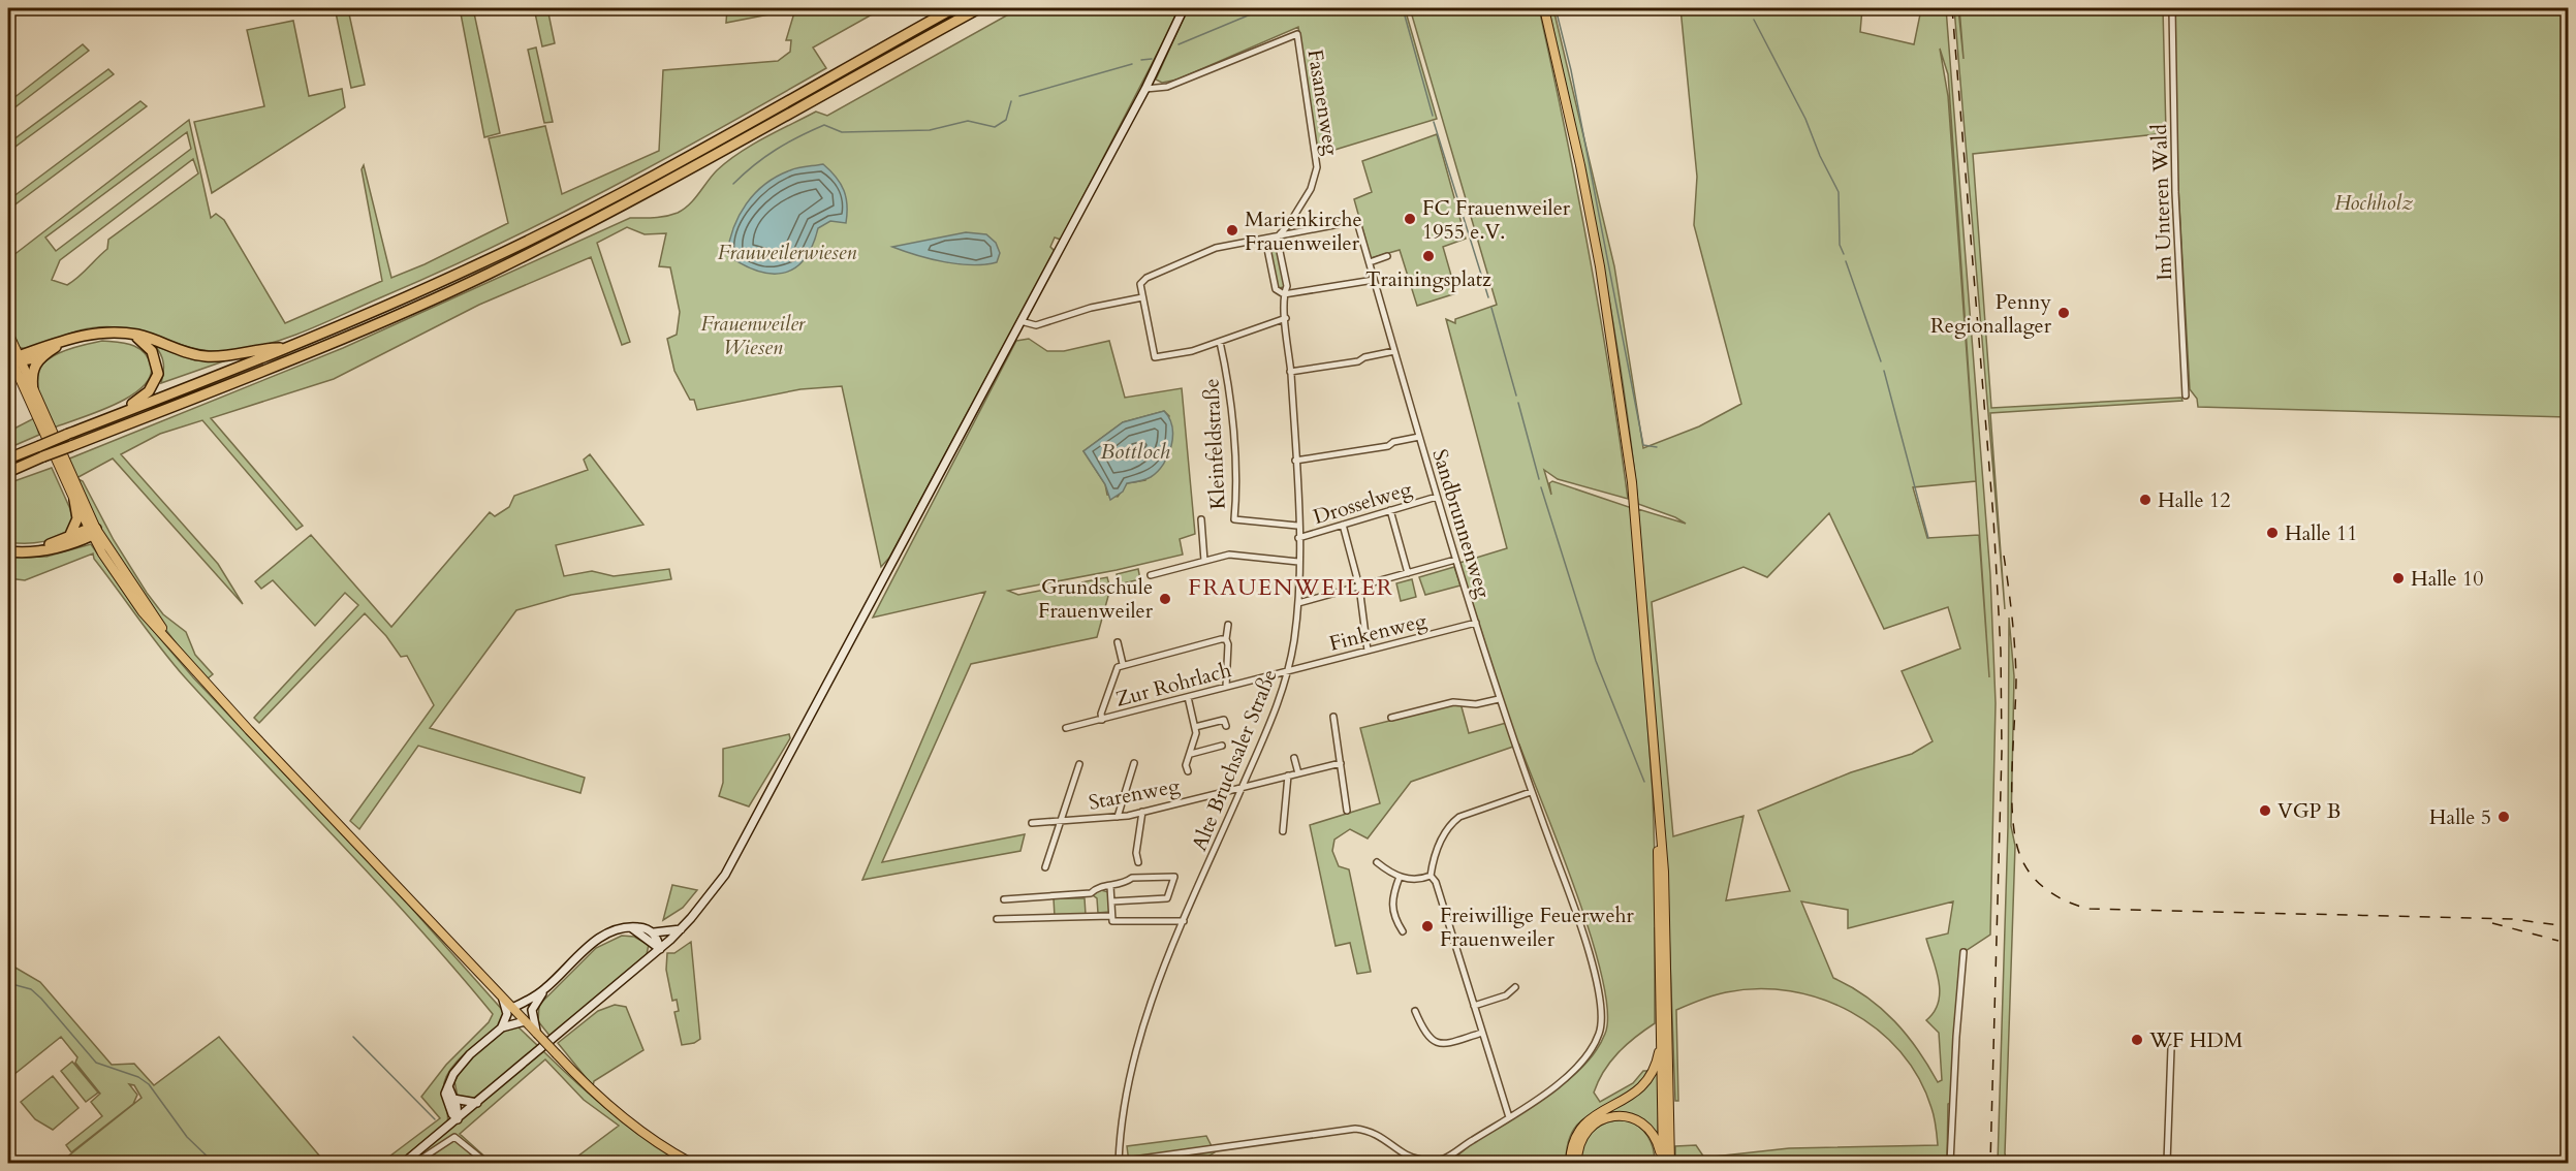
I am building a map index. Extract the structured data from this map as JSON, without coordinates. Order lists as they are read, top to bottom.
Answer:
{
  "streets": {
    "street": [
      "Fasanenweg",
      "Im Unteren Wald",
      "Kleinfeldstraße",
      "Drosselweg",
      "Sandbrunnenweg",
      "Finkenweg",
      "Zur Rohrlach",
      "Alte Bruchsaler Straße",
      "Starenweg"
    ]
  },
  "crossings": [
    ["Fasanenweg", "Sandbrunnenweg"],
    ["Fasanenweg", "Alte Bruchsaler Straße"],
    ["Kleinfeldstraße", "Alte Bruchsaler Straße"],
    ["Drosselweg", "Sandbrunnenweg"],
    ["Drosselweg", "Alte Bruchsaler Straße"],
    ["Sandbrunnenweg", "Finkenweg"],
    ["Sandbrunnenweg", "Alte Bruchsaler Straße"],
    ["Finkenweg", "Zur Rohrlach"],
    ["Finkenweg", "Alte Bruchsaler Straße"],
    ["Zur Rohrlach", "Alte Bruchsaler Straße"],
    ["Alte Bruchsaler Straße", "Starenweg"]
  ],
  "districts": ["FRAUENWEILER"],
  "water": ["Bottloch"],
  "parks": ["Hochholz", "Frauweilerwiesen", "Frauenweiler Wiesen"],
  "places": [
    "FC Frauenweiler 1955 e.V.",
    "Marienkirche Frauenweiler",
    "Trainingsplatz",
    "Penny Regionallager",
    "Halle 12",
    "Halle 11",
    "Halle 10",
    "Grundschule Frauenweiler",
    "VGP B",
    "Halle 5",
    "Freiwillige Feuerwehr Frauenweiler",
    "WF HDM"
  ]
}
